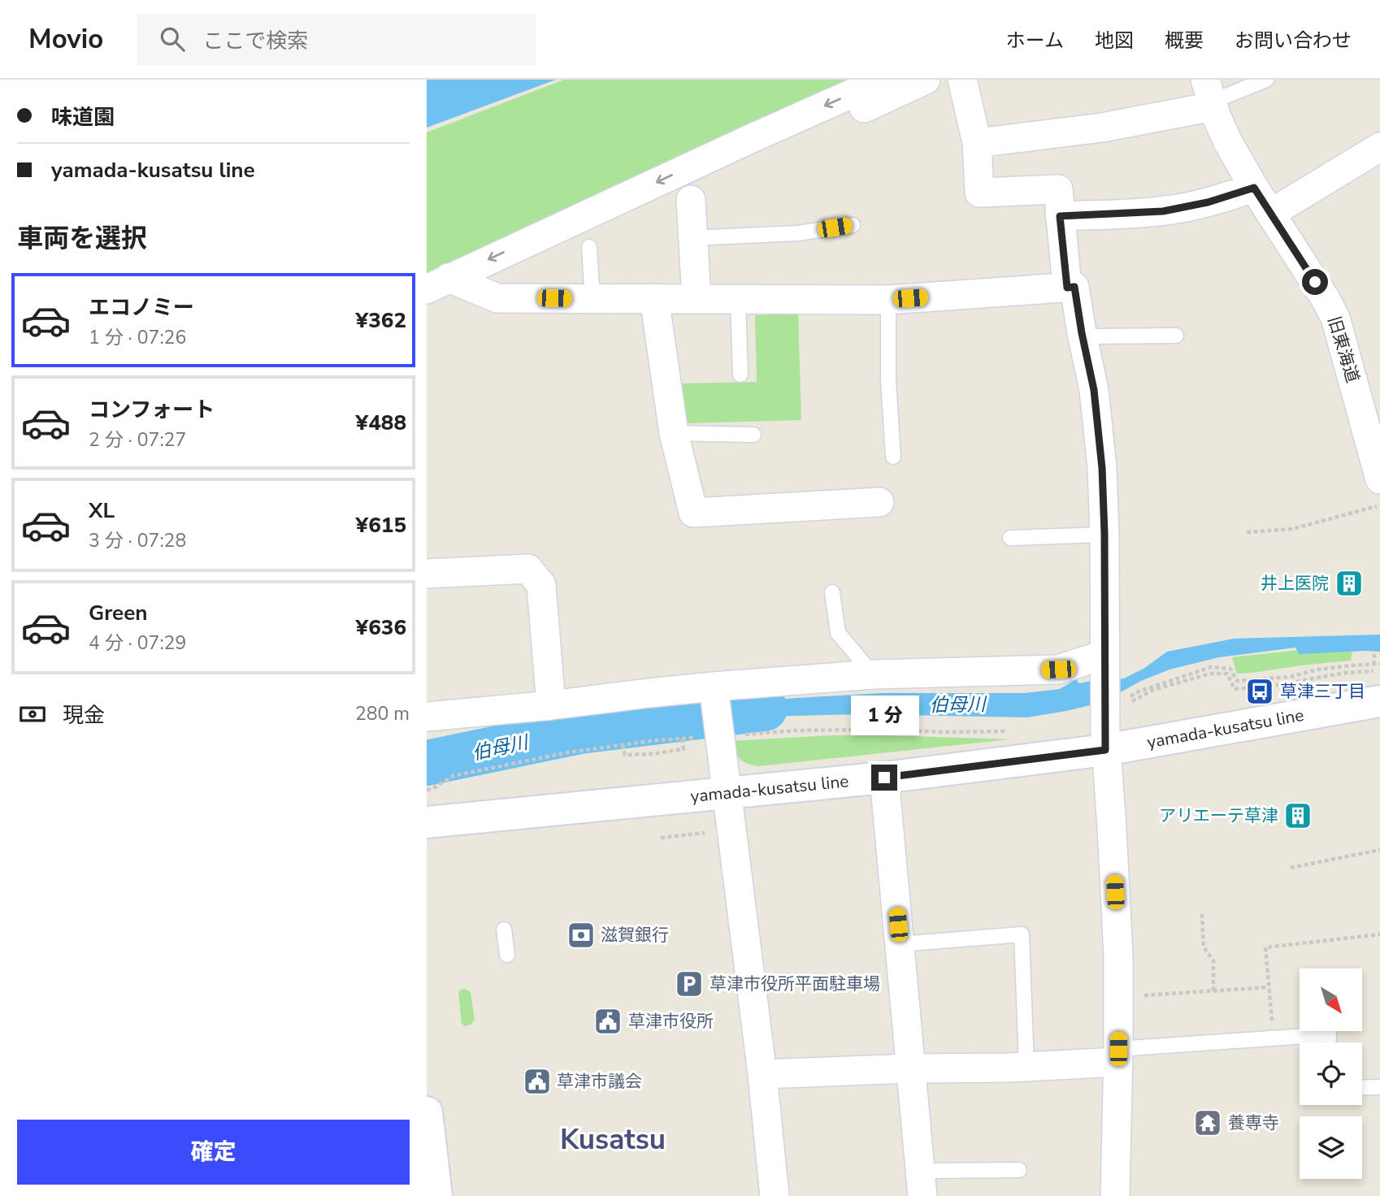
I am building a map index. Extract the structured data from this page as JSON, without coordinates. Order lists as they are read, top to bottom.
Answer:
{
  "streets": {
    "main road": ["yamada-kusatsu line"],
    "street": ["旧東海道"]
  },
  "districts": ["Kusatsu"],
  "water": ["伯母川"],
  "places": {
    "building": ["井上医院", "アリエーテ草津"],
    "bus stop": ["草津三丁目"],
    "bank": ["滋賀銀行"],
    "parking": ["草津市役所平面駐車場"],
    "public building": ["草津市役所", "草津市議会"],
    "temple": ["養専寺"]
  },
  "north": "bottom right",
  "page": {
    "header": "Movio",
    "search": "ここで検索",
    "nav": [
      "ホーム",
      "地図",
      "概要",
      "お問い合わせ"
    ],
    "banner": ["味道園", "yamada-kusatsu line"],
    "heading": "車両を選択",
    "list": [
      {
        "name": "エコノミー",
        "note": "1 分 · 07:26",
        "value": "¥362"
      },
      {
        "name": "コンフォート",
        "note": "2 分 · 07:27",
        "value": "¥488"
      },
      {
        "name": "XL",
        "note": "3 分 · 07:28",
        "value": "¥615"
      },
      {
        "name": "Green",
        "note": "4 分 · 07:29",
        "value": "¥636"
      }
    ],
    "pay": ["現金", "280 m"],
    "bubble": "1 分",
    "buttons": "確定"
  }
}
